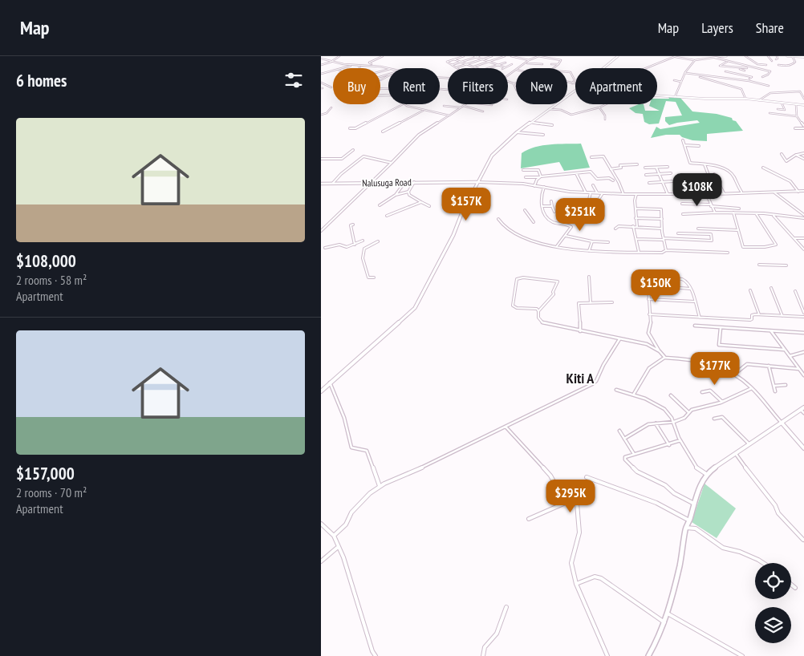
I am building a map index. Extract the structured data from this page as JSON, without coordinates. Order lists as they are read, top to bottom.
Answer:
{
  "streets": {
    "street": ["Nalusuga Road"]
  },
  "districts": ["Kiti A"],
  "page": {
    "header": "Map",
    "nav": ["Map", "Layers", "Share"],
    "heading": "6 homes",
    "chip": [
      "Buy",
      "Rent",
      "Filters",
      "New",
      "Apartment"
    ],
    "list": [
      {
        "name": "$108,000",
        "note": "2 rooms · 58 m² · Apartment"
      },
      {
        "name": "$157,000",
        "note": "2 rooms · 70 m² · Apartment"
      }
    ],
    "price": [
      "$108K",
      "$157K",
      "$251K",
      "$150K",
      "$177K",
      "$295K"
    ]
  }
}
